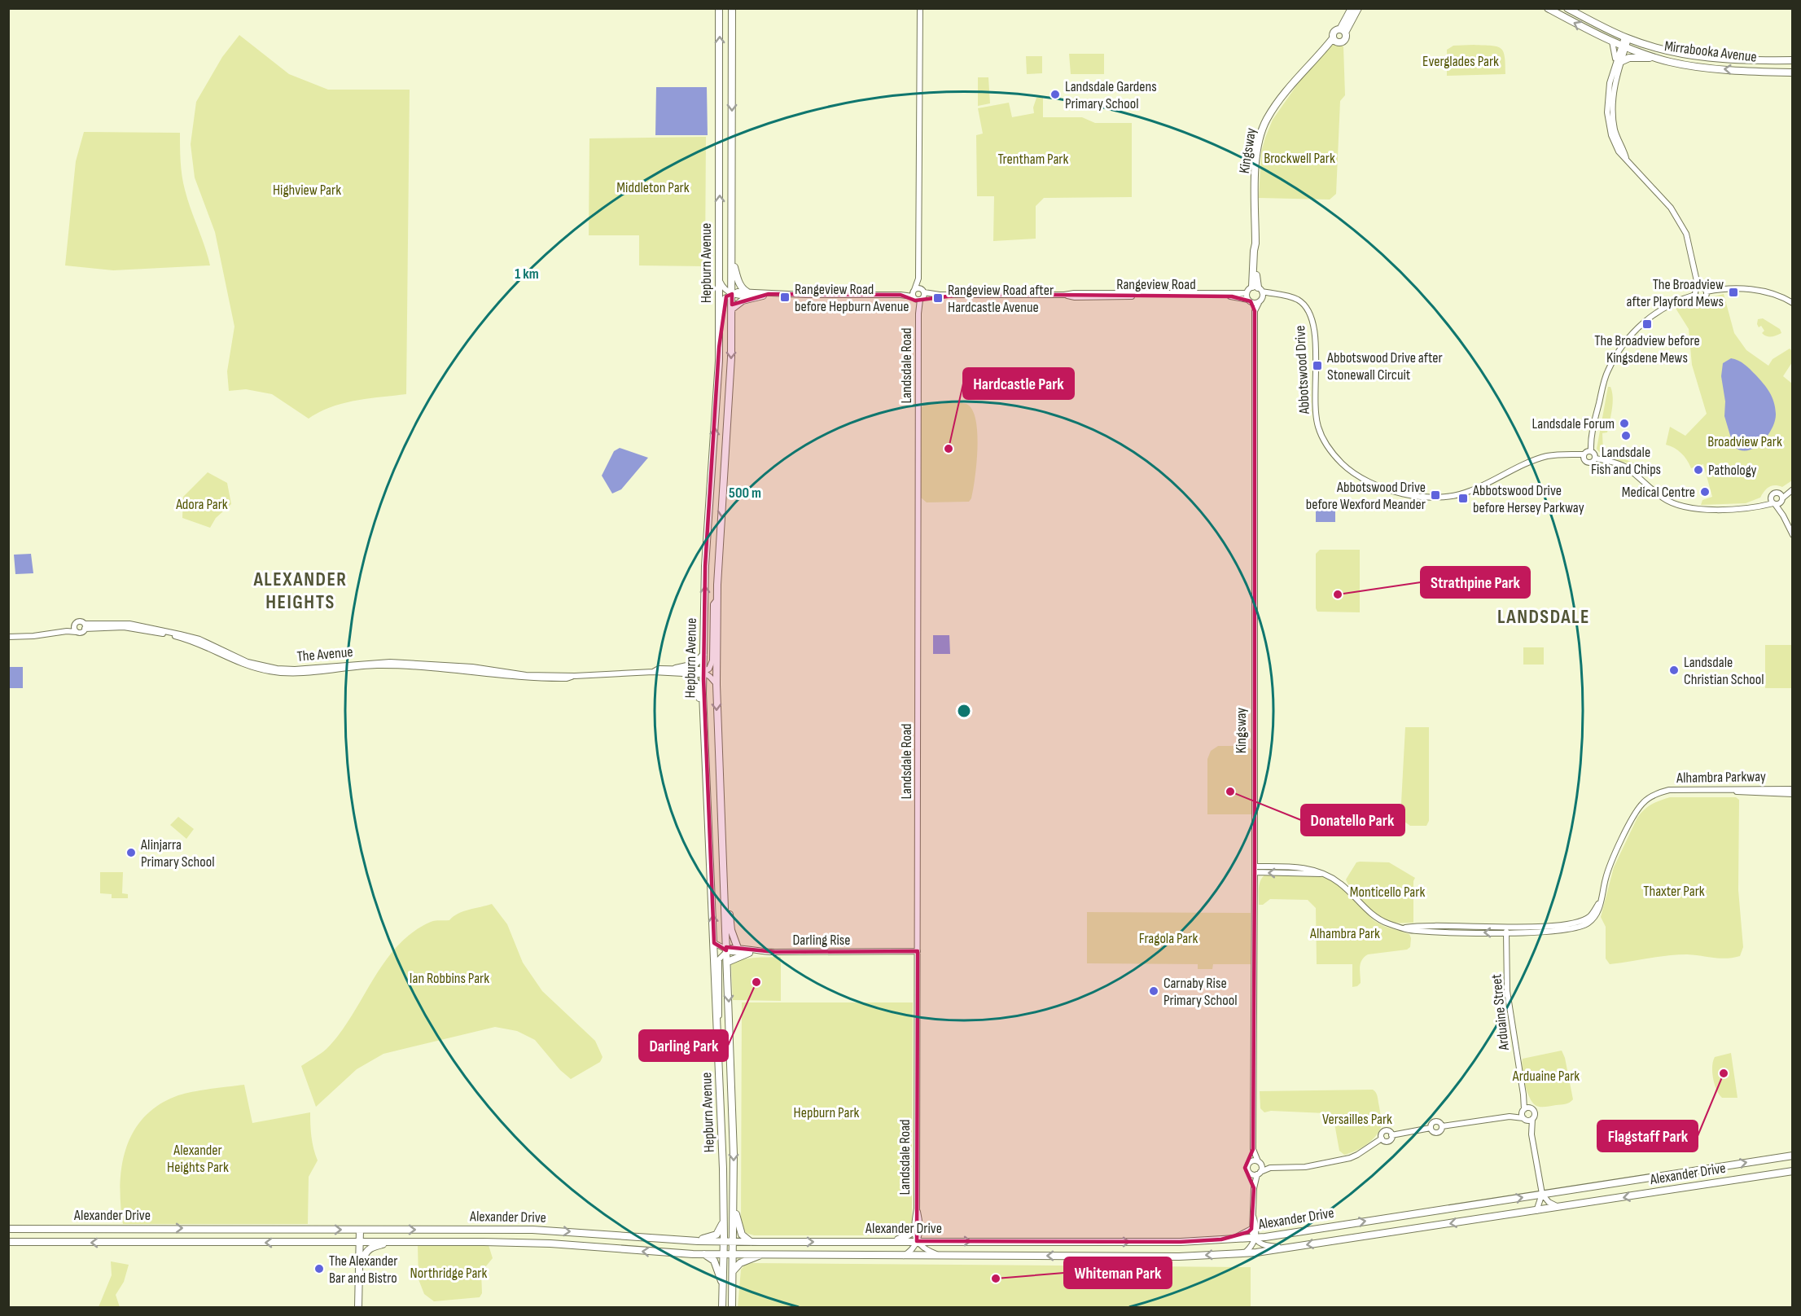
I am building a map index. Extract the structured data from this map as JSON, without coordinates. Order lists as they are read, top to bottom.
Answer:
{
  "streets": {
    "main road": [
      "Mirrabooka Avenue",
      "Kingsway",
      "Hepburn Avenue",
      "Alexander Drive"
    ],
    "street": [
      "Rangeview Road",
      "Landsdale Road",
      "Abbotswood Drive",
      "The Avenue",
      "Alhambra Parkway",
      "Darling Rise",
      "Arduaine Street"
    ]
  },
  "crossings": [
    ["Kingsway", "Rangeview Road"],
    ["Kingsway", "Abbotswood Drive"],
    ["Kingsway", "Alhambra Parkway"],
    ["Hepburn Avenue", "Rangeview Road"],
    ["Hepburn Avenue", "The Avenue"],
    ["Hepburn Avenue", "Darling Rise"],
    ["Hepburn Avenue", "Alexander Drive"],
    ["Rangeview Road", "Landsdale Road"],
    ["Rangeview Road", "Abbotswood Drive"],
    ["Landsdale Road", "Darling Rise"],
    ["Landsdale Road", "Alexander Drive"],
    ["Alhambra Parkway", "Arduaine Street"]
  ],
  "districts": ["ALEXANDER HEIGHTS", "LANDSDALE"],
  "parks": [
    "Everglades Park",
    "Brockwell Park",
    "Trentham Park",
    "Middleton Park",
    "Highview Park",
    "Broadview Park",
    "Adora Park",
    "Thaxter Park",
    "Monticello Park",
    "Alhambra Park",
    "Fragola Park",
    "Ian Robbins Park",
    "Arduaine Park",
    "Hepburn Park",
    "Versailles Park",
    "Alexander Heights Park",
    "Northridge Park"
  ],
  "places": {
    "other": [
      "Landsdale Gardens Primary School",
      "Landsdale Forum",
      "Landsdale Fish and Chips",
      "Hardcastle Park",
      "Pathology",
      "Medical Centre",
      "Strathpine Park",
      "Landsdale Christian School",
      "Donatello Park",
      "Alinjarra Primary School",
      "Darling Park",
      "Carnaby Rise Primary School",
      "Flagstaff Park",
      "The Alexander Bar and Bistro",
      "Whiteman Park"
    ],
    "transit": [
      "The Broadview after Playford Mews",
      "Rangeview Road before Hepburn Avenue",
      "Rangeview Road after Hardcastle Avenue",
      "The Broadview before Kingsdene Mews",
      "Abbotswood Drive after Stonewall Circuit",
      "Abbotswood Drive before Wexford Meander",
      "Abbotswood Drive before Hersey Parkway"
    ]
  },
  "rings": ["1 km", "500 m"]
}
